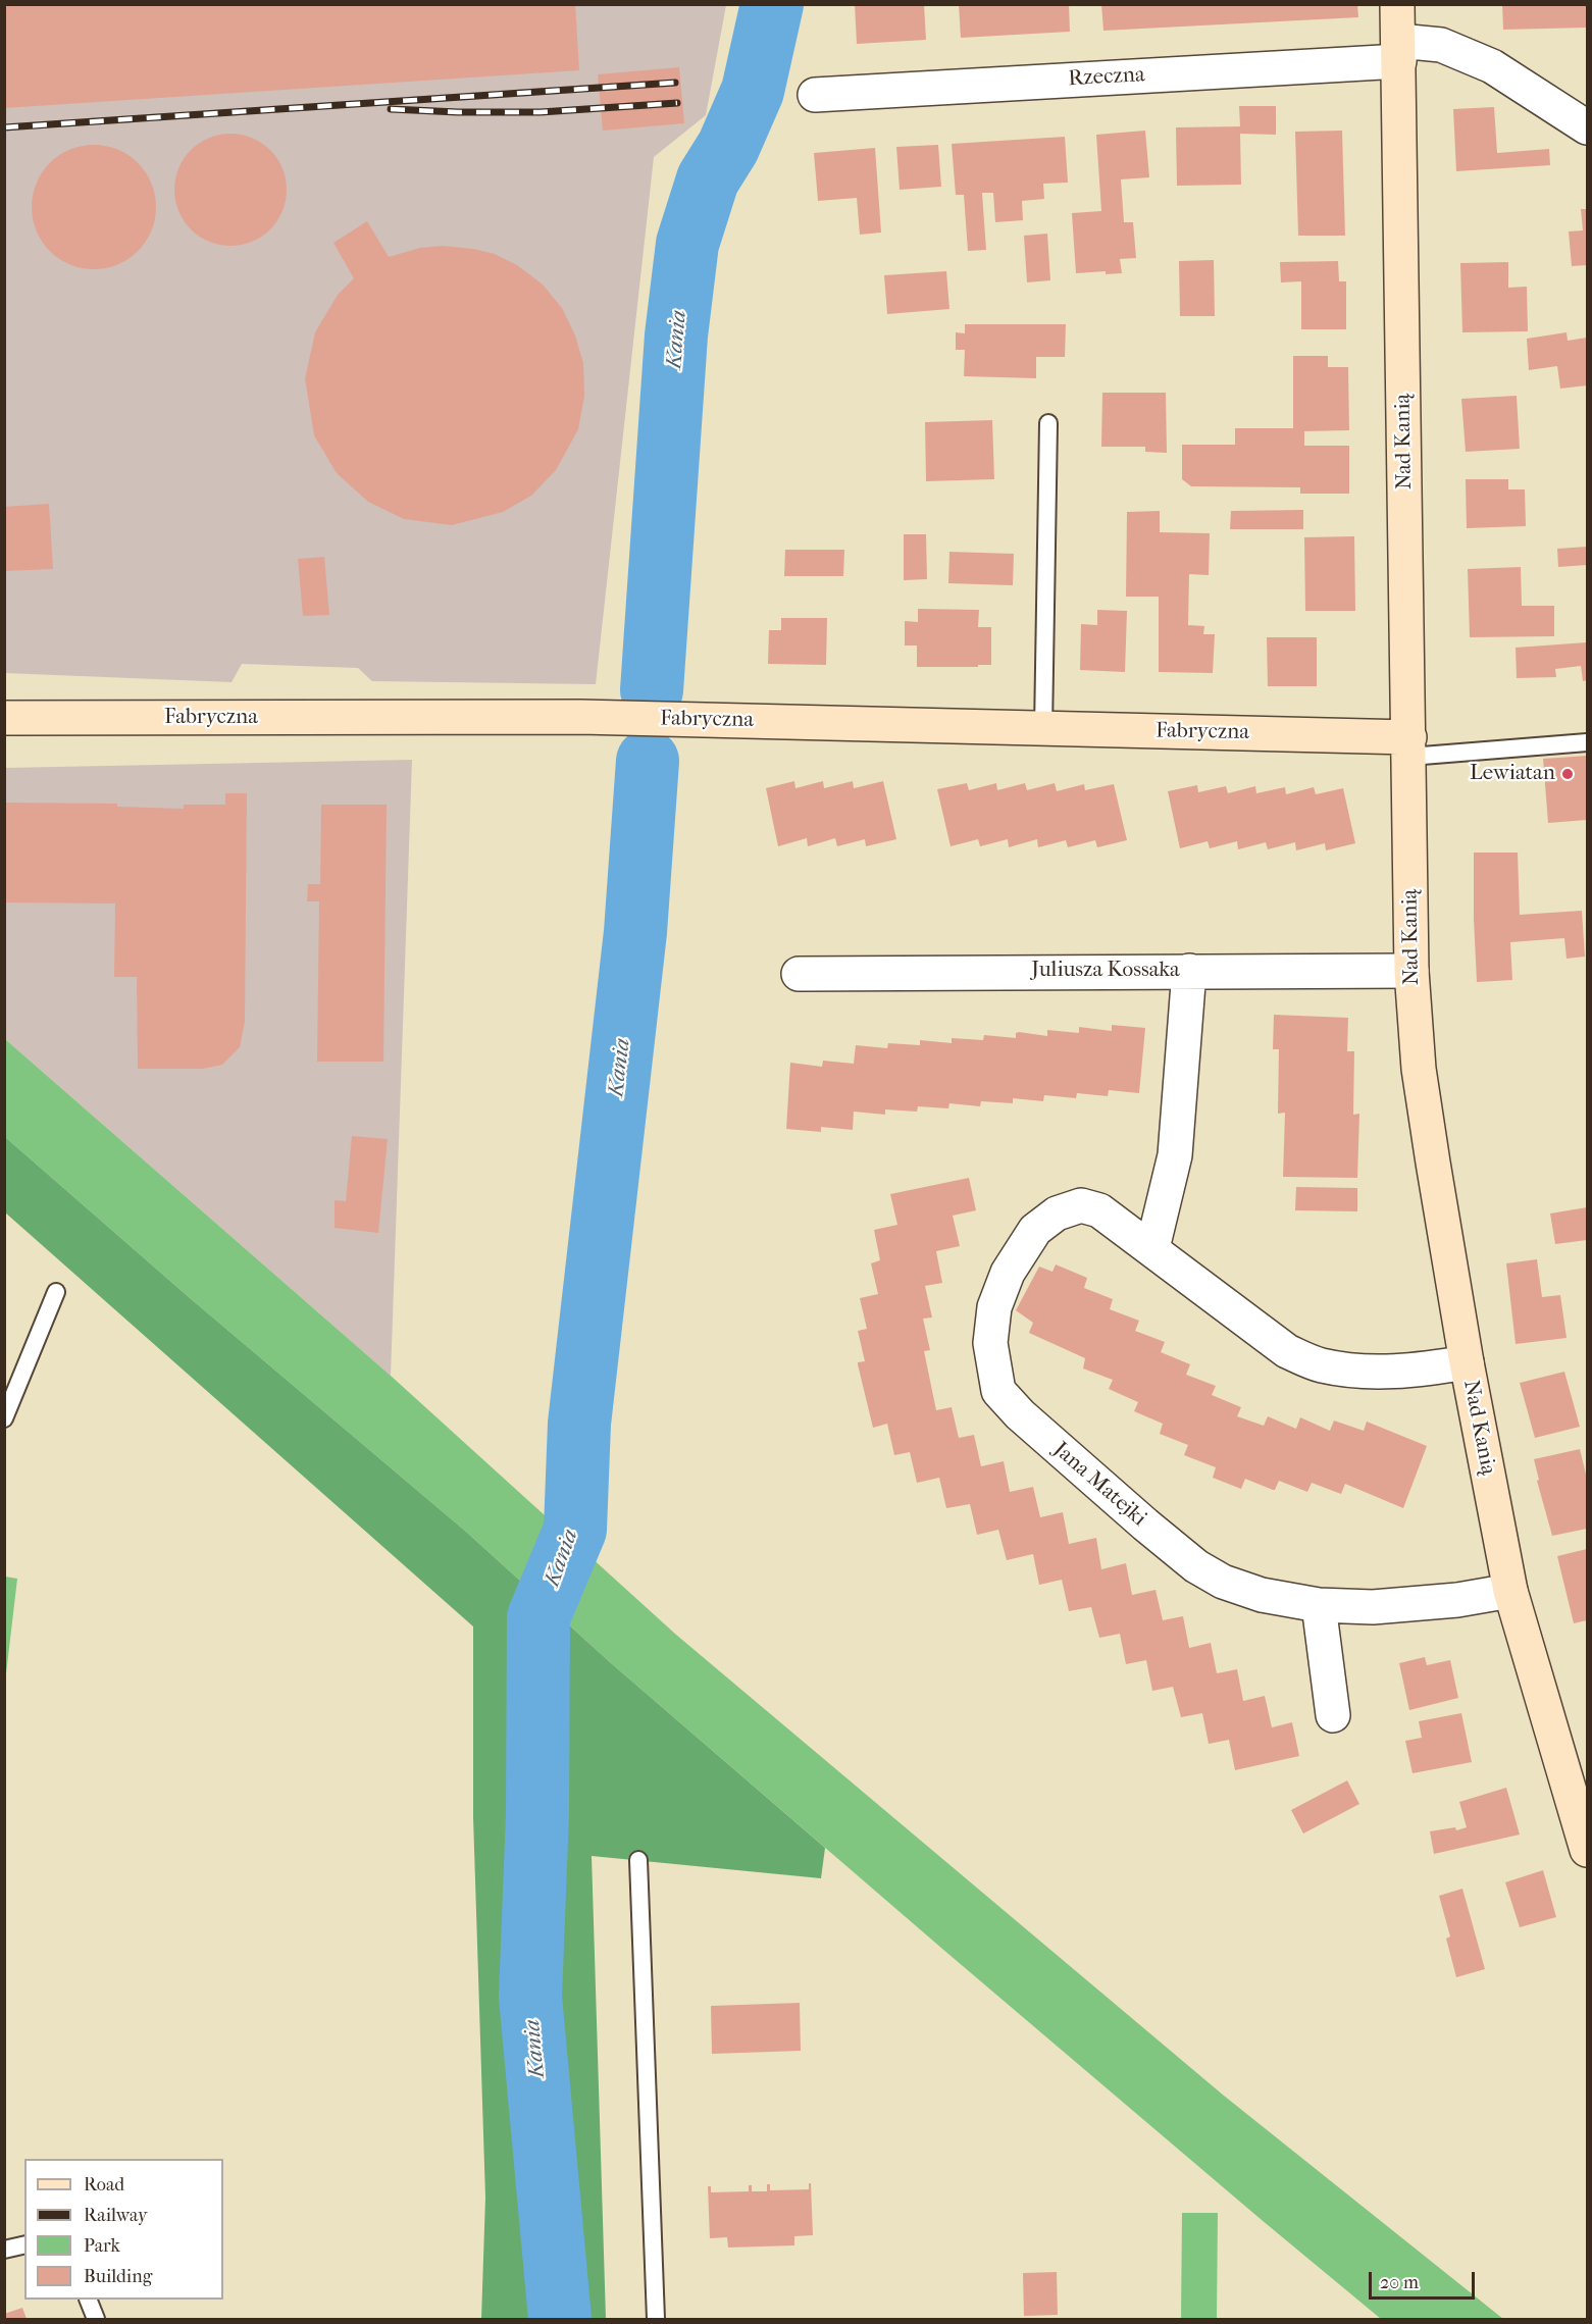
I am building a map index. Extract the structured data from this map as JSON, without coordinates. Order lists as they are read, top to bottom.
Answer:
{
  "streets": {
    "street": [
      "Rzeczna",
      "Nad Kanią",
      "Fabryczna",
      "Juliusza Kossaka",
      "Jana Matejki"
    ]
  },
  "crossings": [
    ["Rzeczna", "Nad Kanią"],
    ["Nad Kanią", "Fabryczna"],
    ["Nad Kanią", "Juliusza Kossaka"],
    ["Nad Kanią", "Jana Matejki"]
  ],
  "water": ["Kania"],
  "places": ["Lewiatan"],
  "legend": [
    "Road",
    "Railway",
    "Park",
    "Building"
  ],
  "scale_bar": "20 m"
}
